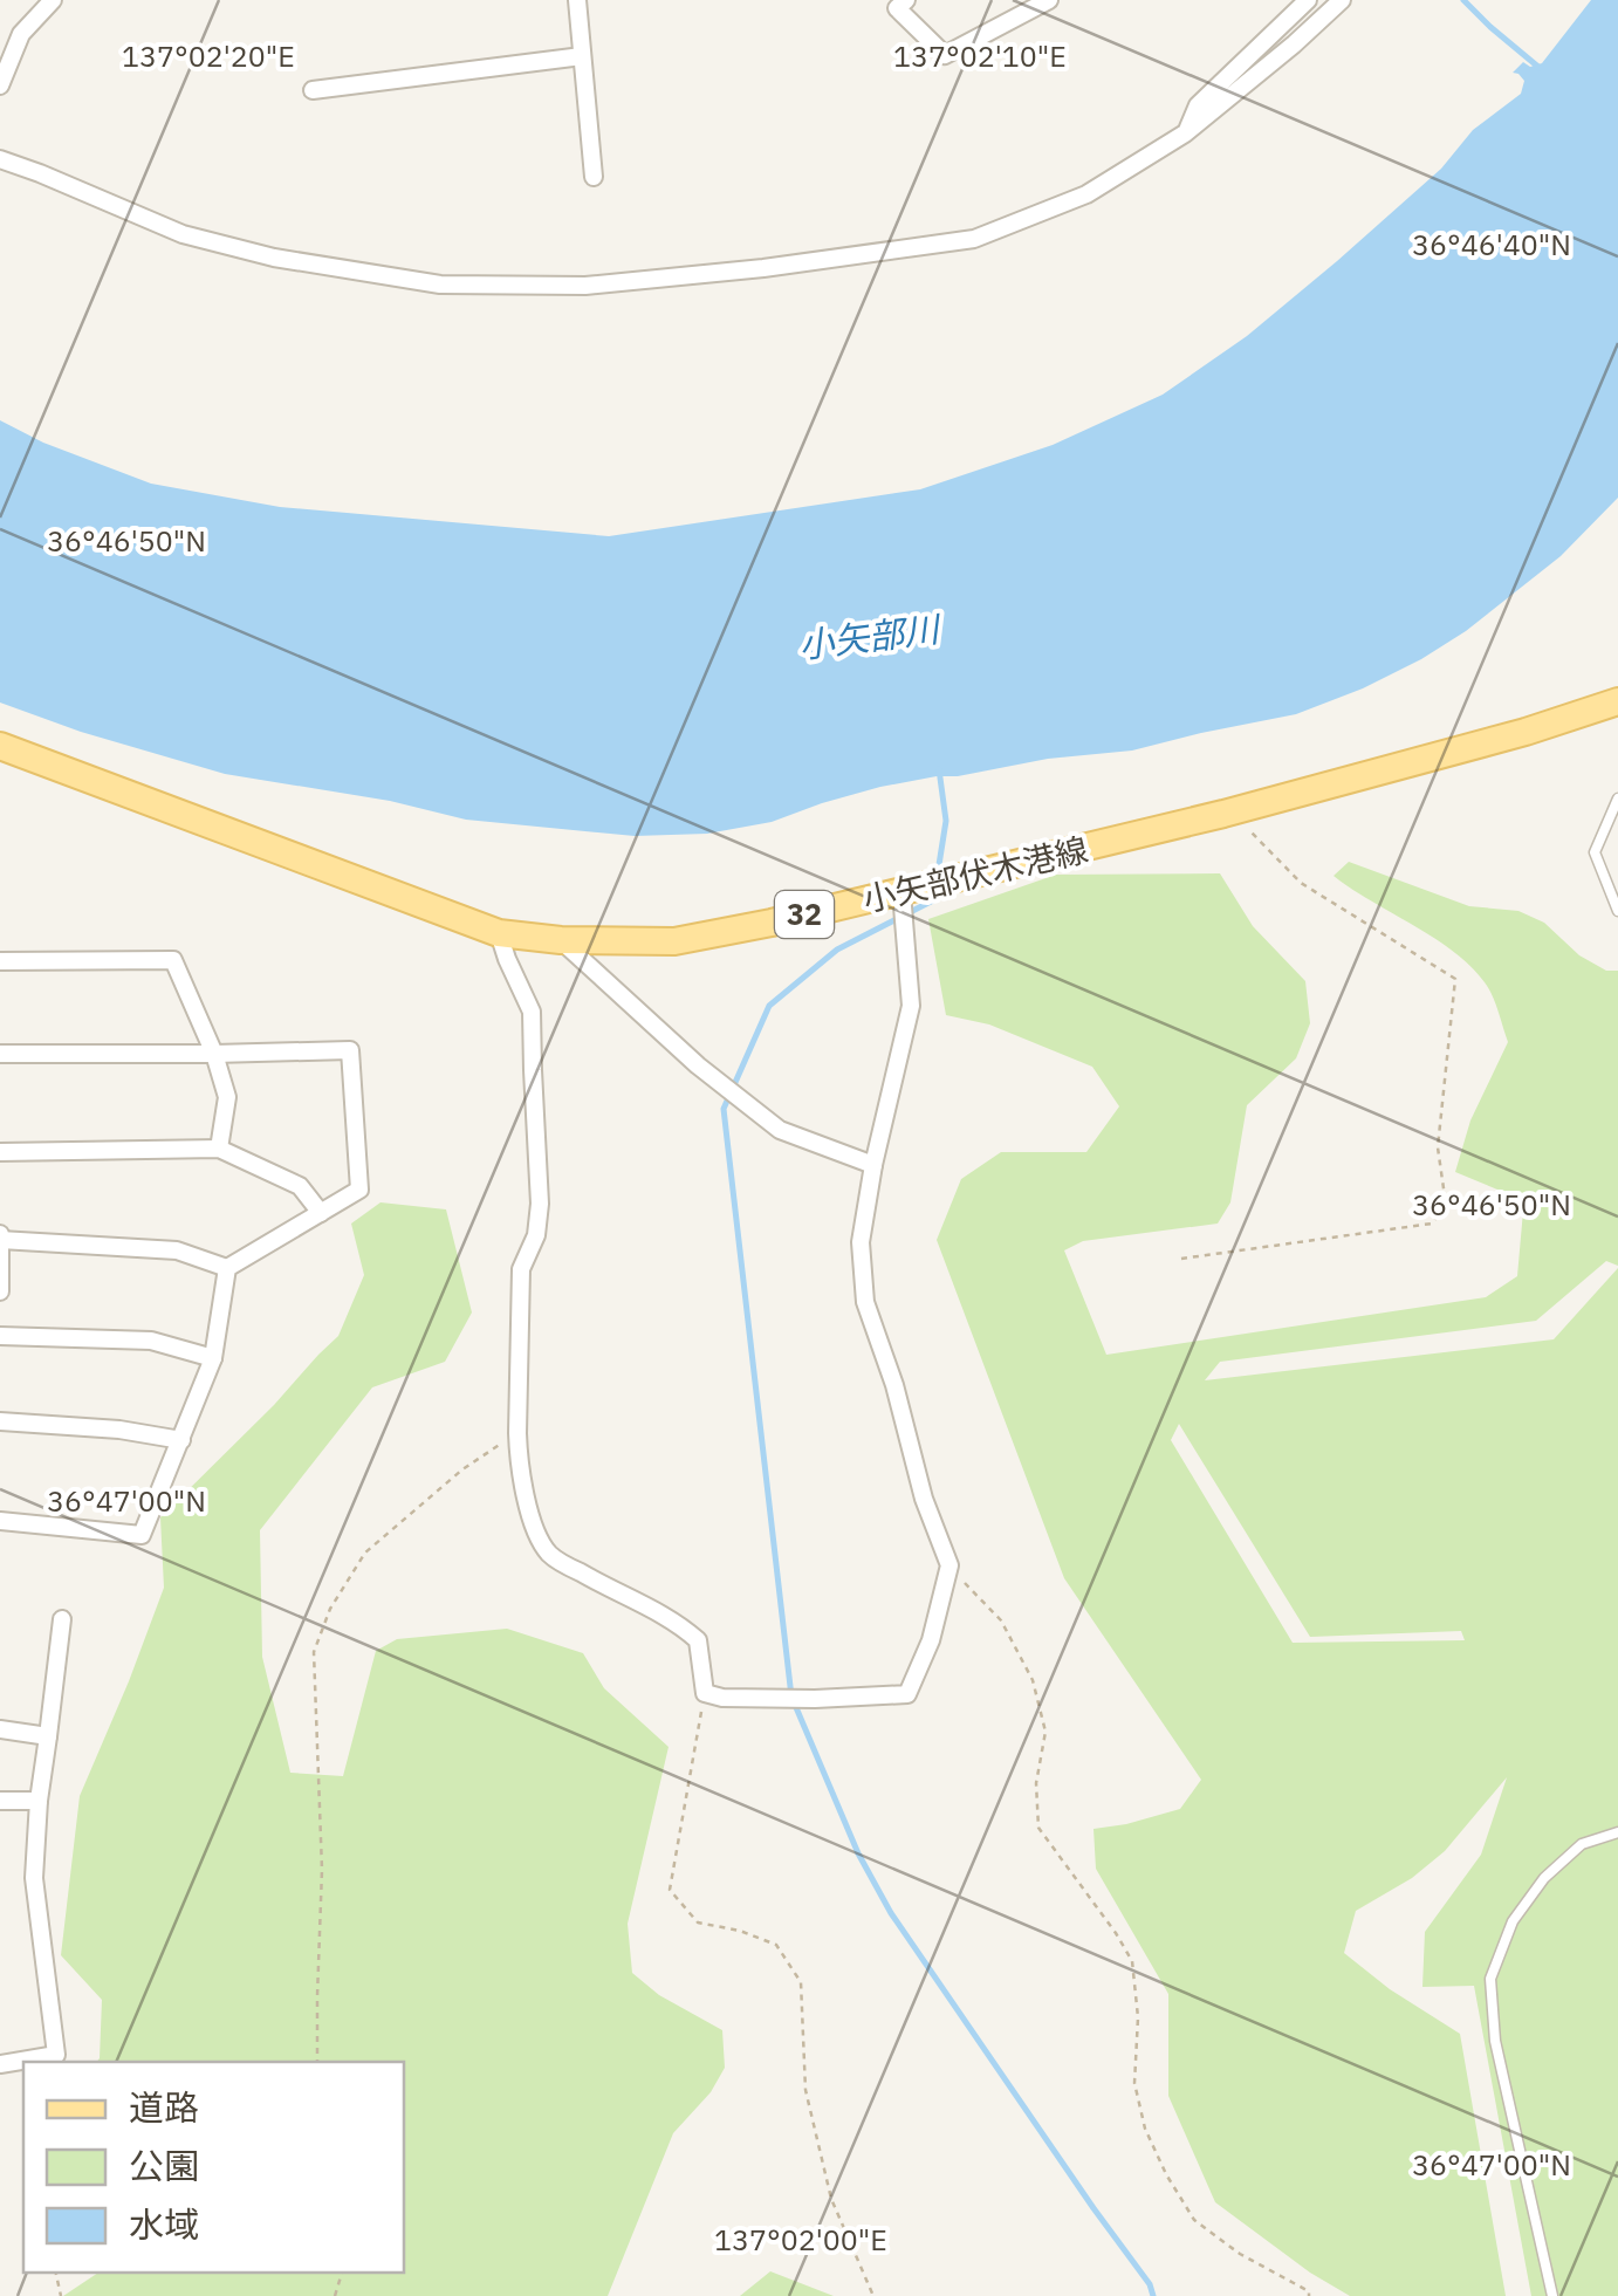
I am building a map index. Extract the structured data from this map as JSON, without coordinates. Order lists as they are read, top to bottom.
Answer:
{
  "streets": {
    "main road": ["小矢部伏木港線", "32"]
  },
  "water": ["小矢部川"],
  "legend": ["道路", "公園", "水域"],
  "coordinates": [
    "137°02'20\"E",
    "137°02'10\"E",
    "36°46'40\"N",
    "36°46'50\"N",
    "36°47'00\"N",
    "137°02'00\"E"
  ]
}
